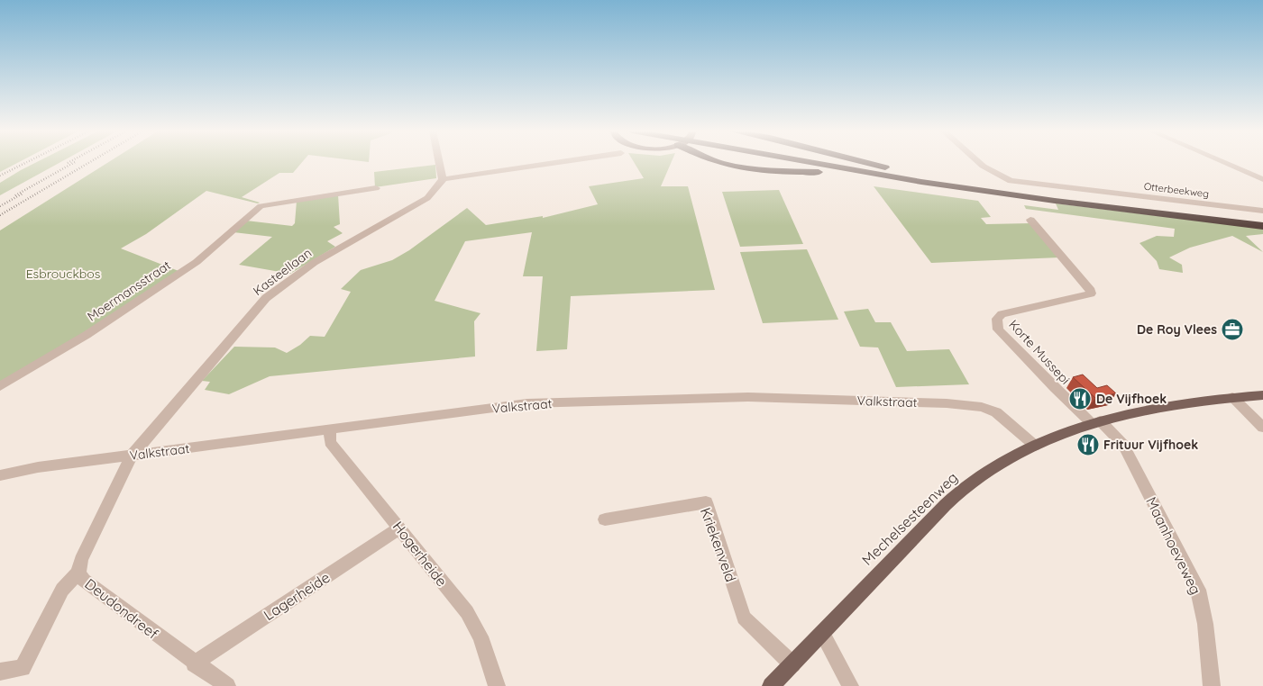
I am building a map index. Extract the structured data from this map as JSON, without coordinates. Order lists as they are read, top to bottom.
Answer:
{
  "streets": {
    "main road": ["Mechelsesteenweg"],
    "street": [
      "Otterbeekweg",
      "Kasteellaan",
      "Moermansstraat",
      "Korte Mussepi",
      "Valkstraat",
      "Kriekenveld",
      "Maanhoeveweg",
      "Hogerheide",
      "Lagerheide",
      "Deudondreef"
    ]
  },
  "crossings": [
    ["Kasteellaan", "Valkstraat"],
    ["Kasteellaan", "Deudondreef"],
    ["Korte Mussepi", "Mechelsesteenweg"],
    ["Korte Mussepi", "Maanhoeveweg"],
    ["Valkstraat", "Mechelsesteenweg"],
    ["Valkstraat", "Hogerheide"],
    ["Valkstraat", "Deudondreef"],
    ["Mechelsesteenweg", "Kriekenveld"],
    ["Mechelsesteenweg", "Maanhoeveweg"],
    ["Hogerheide", "Lagerheide"],
    ["Lagerheide", "Deudondreef"]
  ],
  "parks": ["Esbrouckbos"],
  "places": {
    "office": ["De Roy Vlees"],
    "restaurant": ["De Vijfhoek", "Frituur Vijfhoek"]
  }
}
